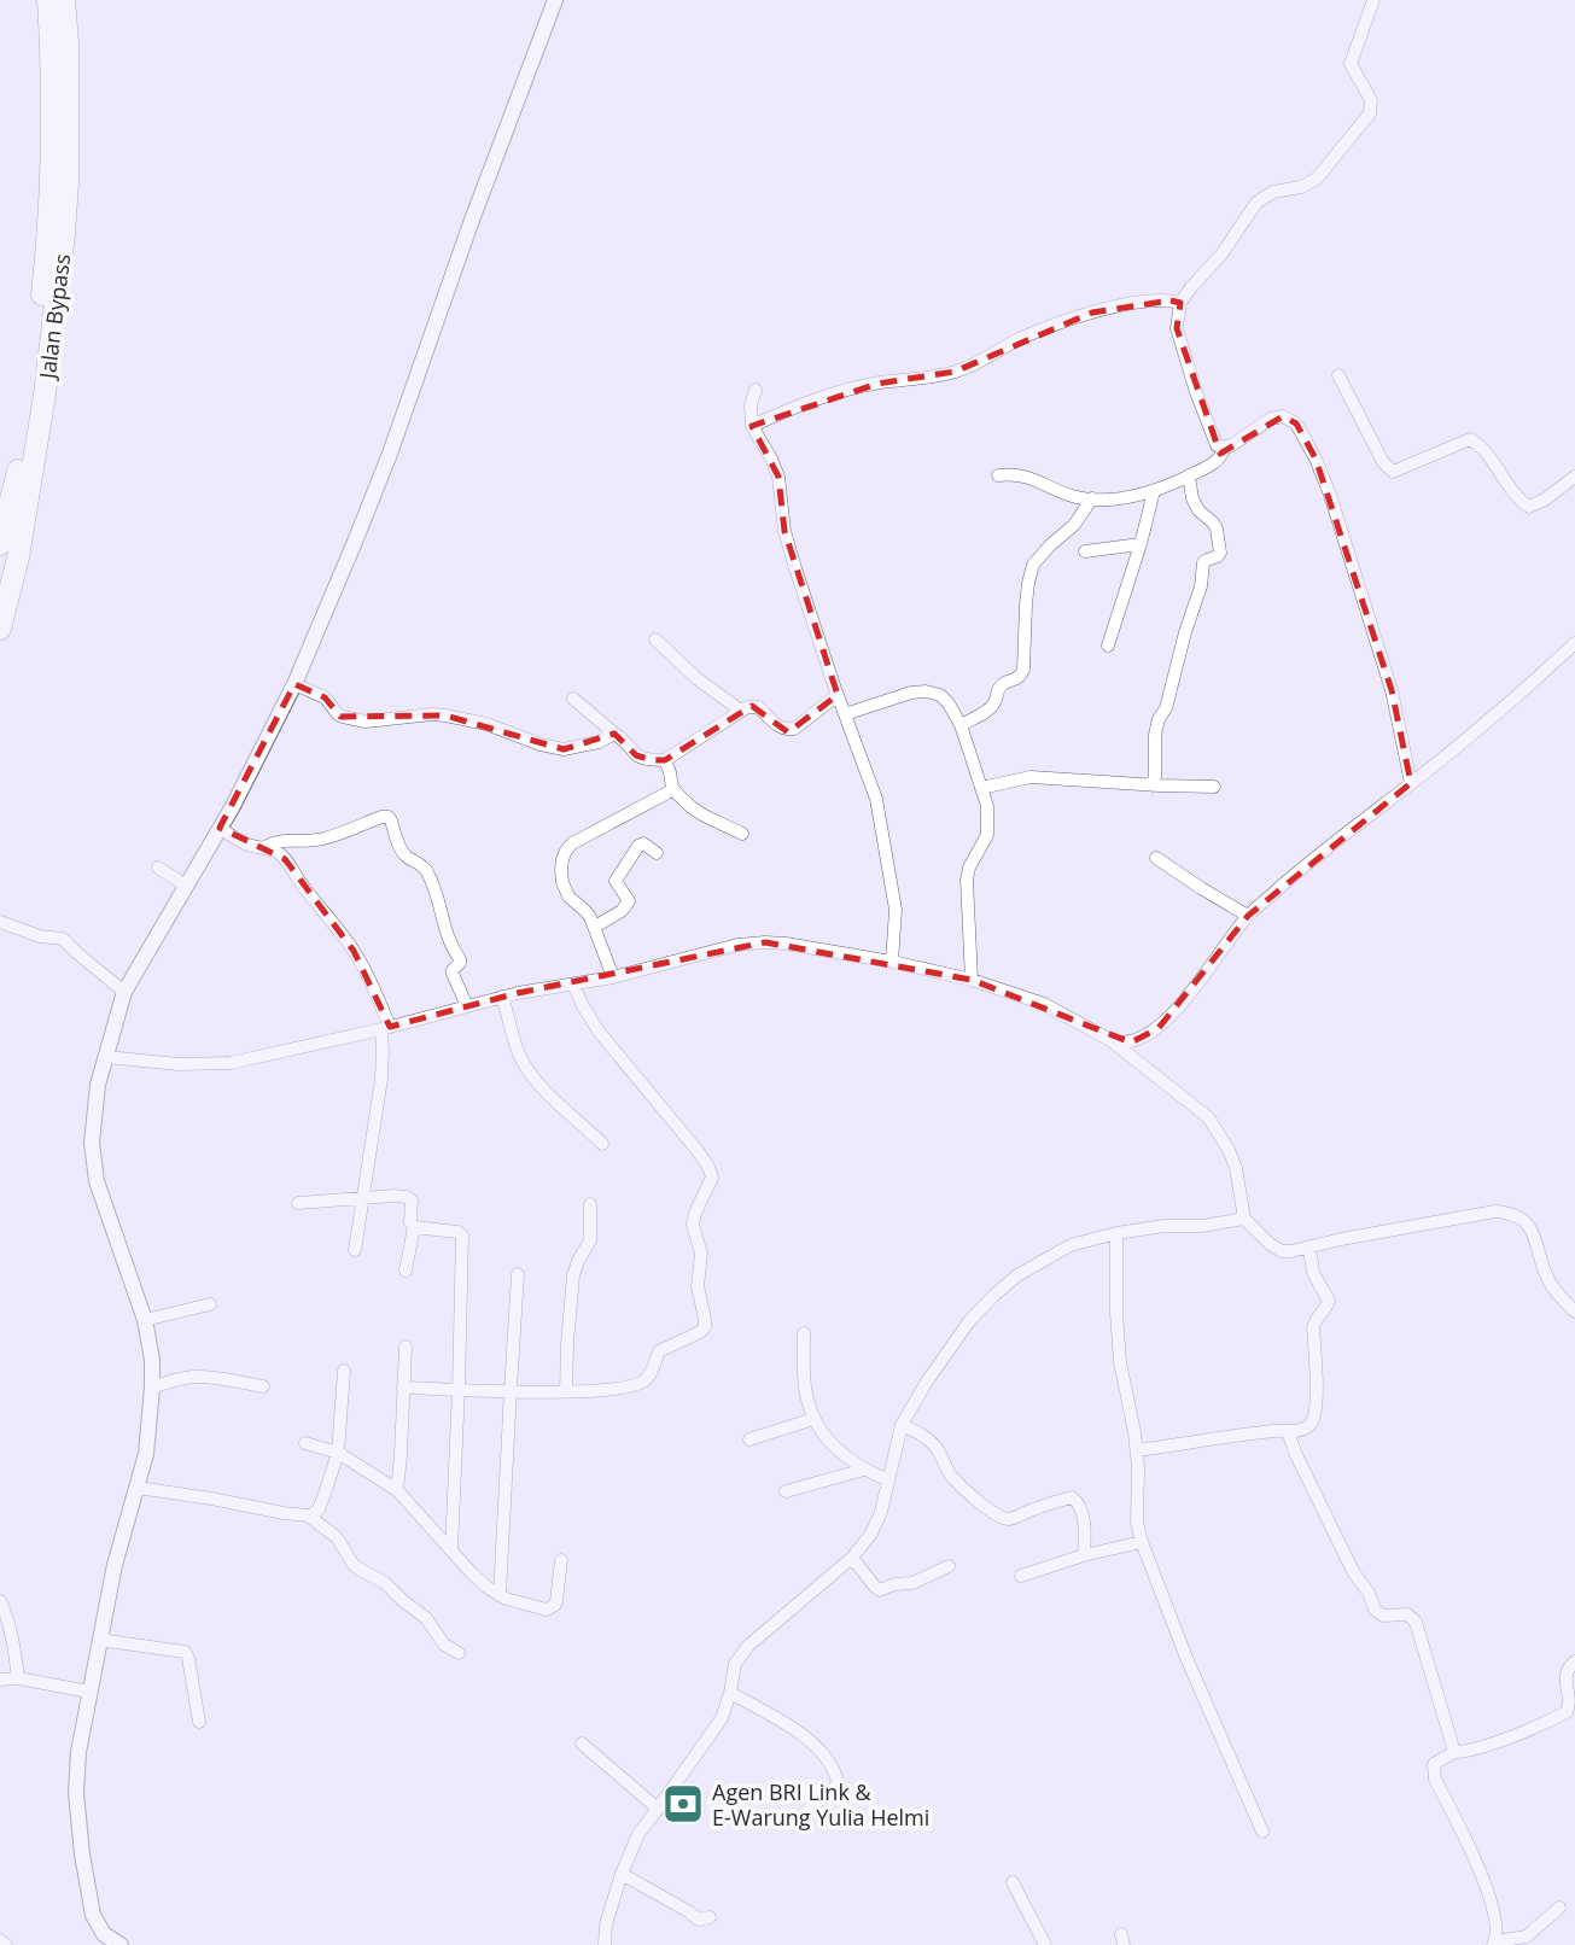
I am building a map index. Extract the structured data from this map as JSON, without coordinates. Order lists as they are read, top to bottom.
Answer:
{
  "streets": {
    "highway": ["Jalan Bypass"]
  },
  "places": {
    "bank": ["Agen BRI Link & E-Warung Yulia Helmi"]
  }
}
